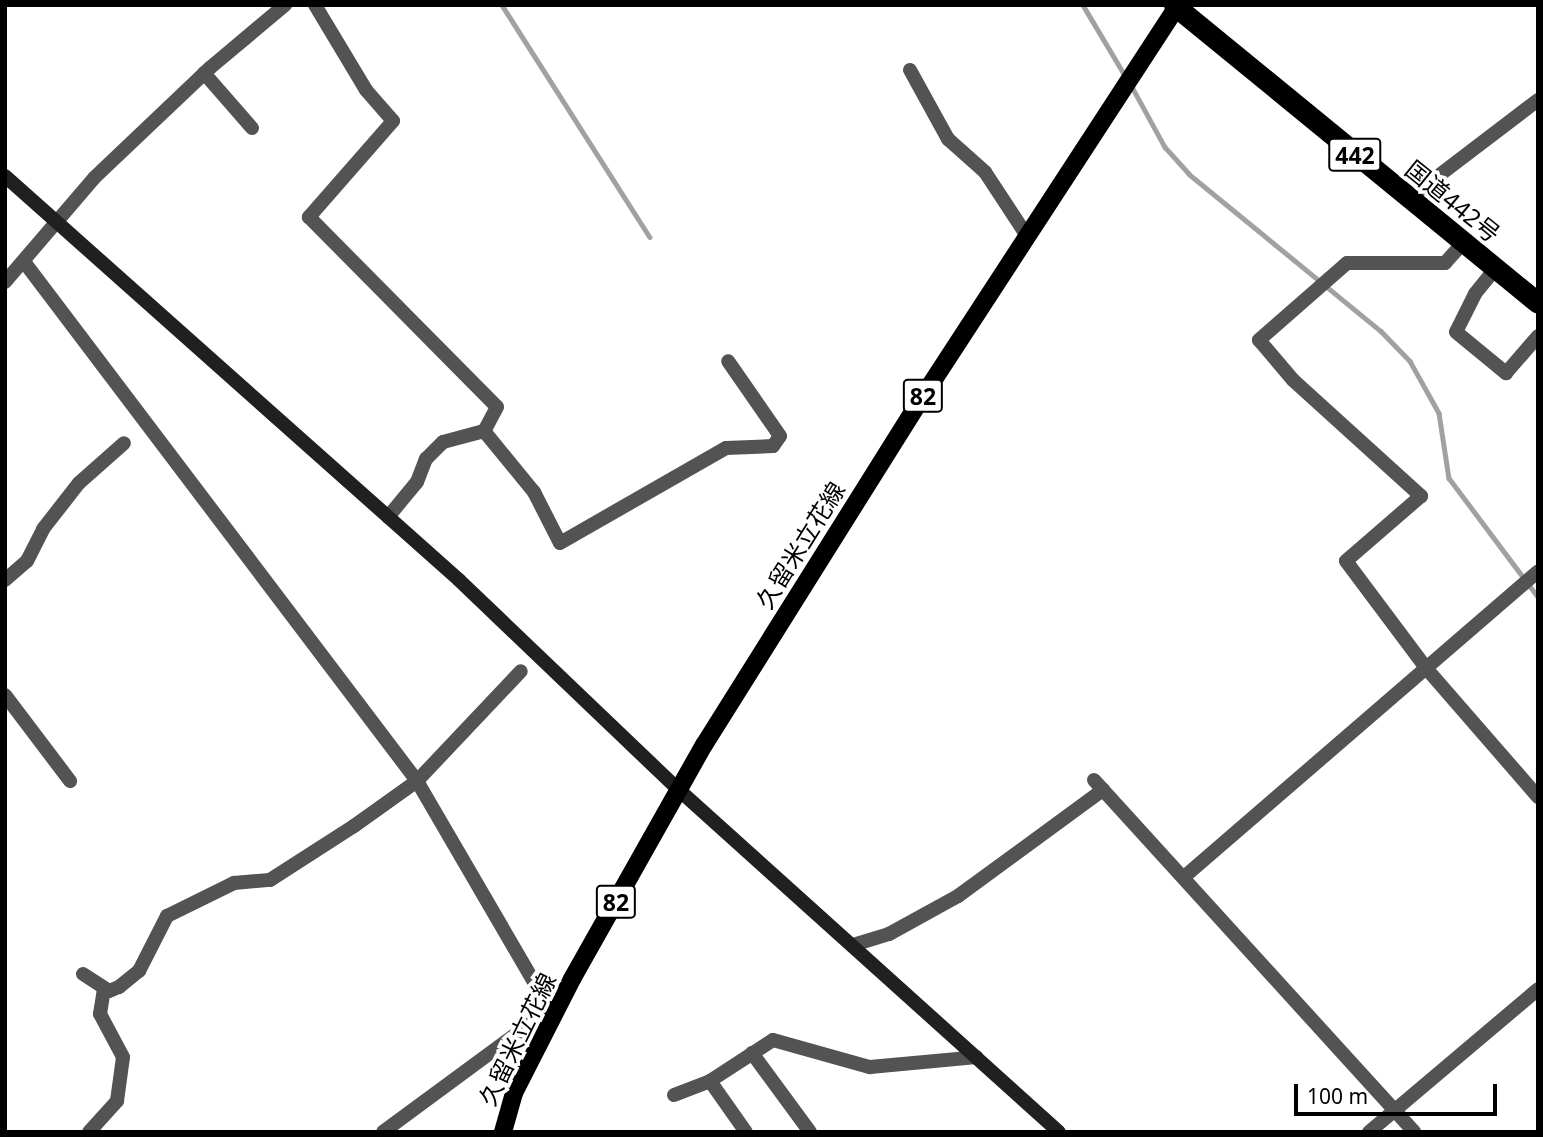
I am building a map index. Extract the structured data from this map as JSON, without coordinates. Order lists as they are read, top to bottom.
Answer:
{
  "streets": {
    "highway": ["442", "国道442号"],
    "main road": ["82", "久留米立花線"]
  },
  "crossings": [
    ["国道442号", "久留米立花線"]
  ],
  "scale_bar": "100 m"
}
